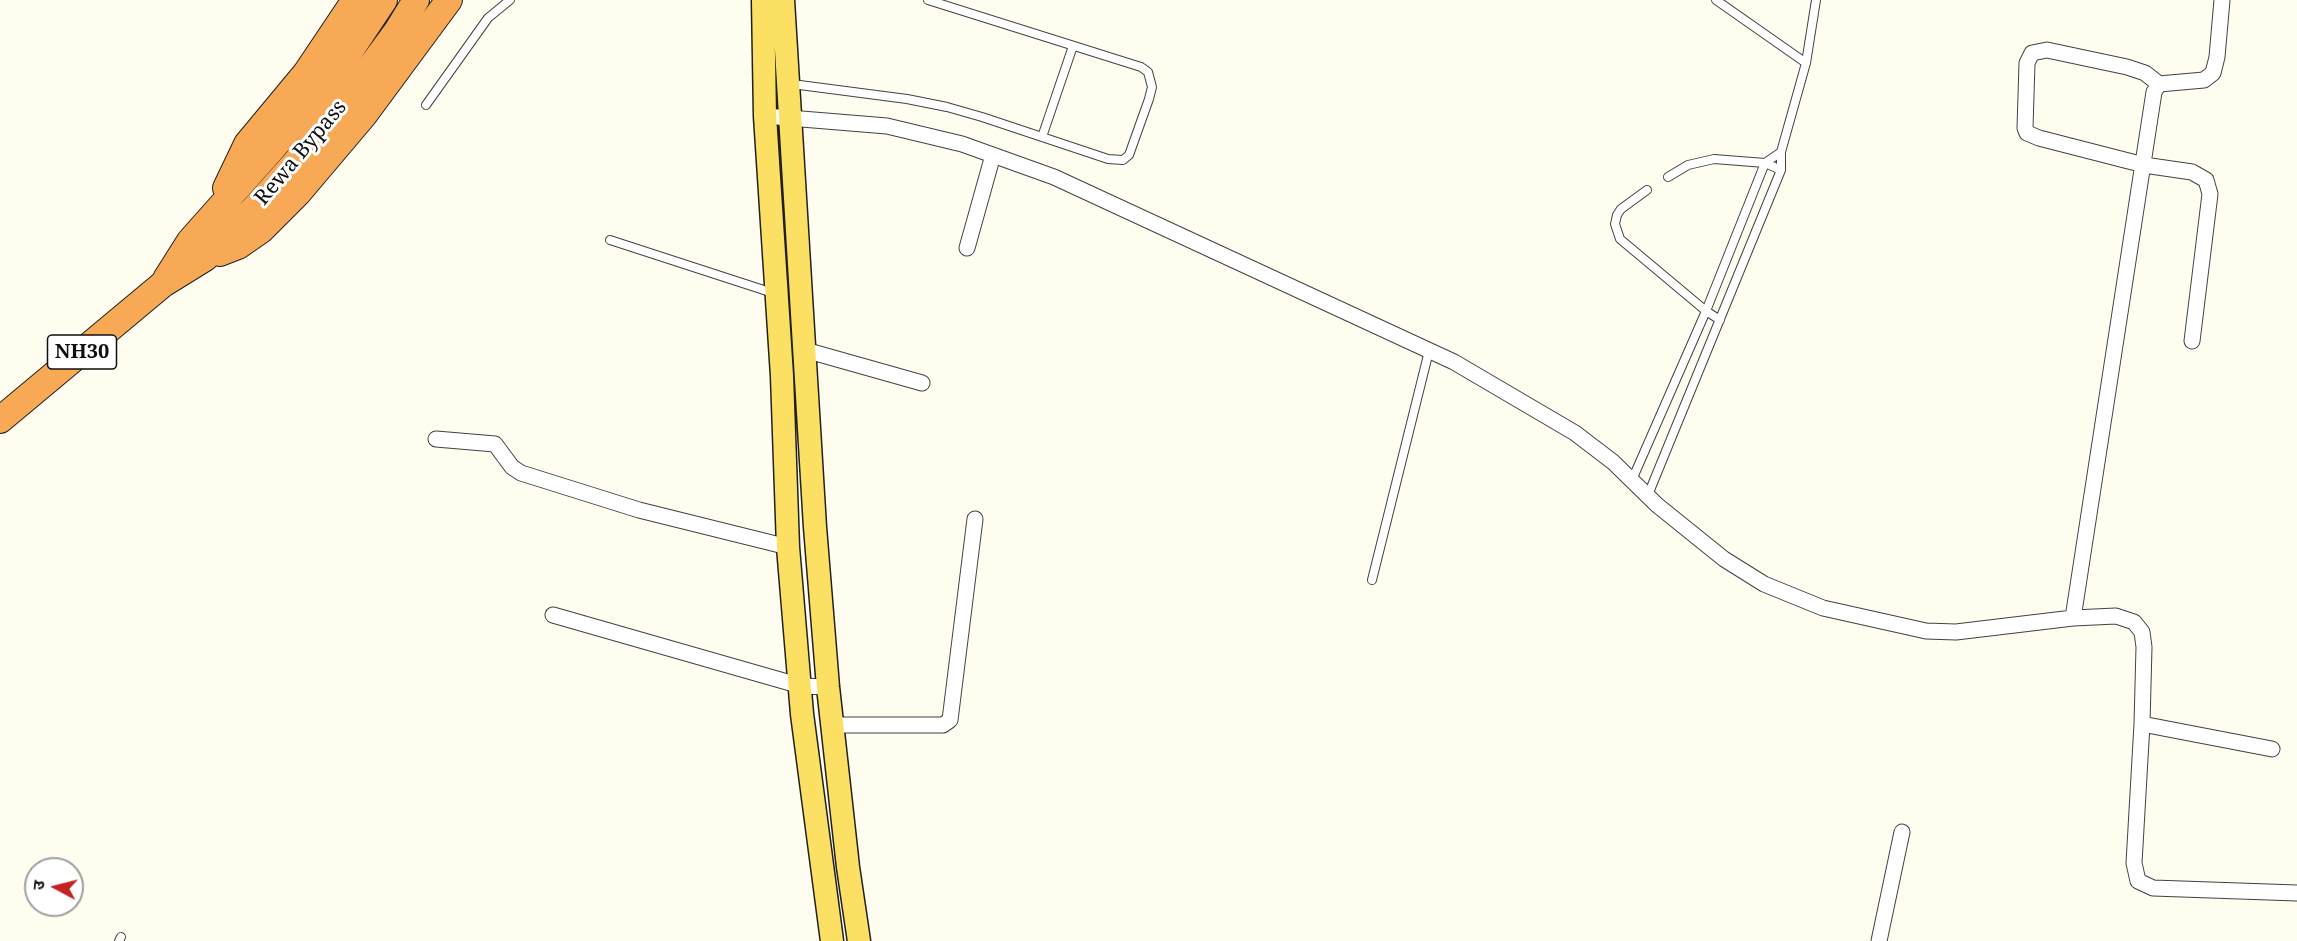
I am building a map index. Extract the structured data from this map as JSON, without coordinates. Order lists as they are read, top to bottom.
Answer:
{
  "streets": {
    "highway": ["Rewa Bypass", "NH30"]
  },
  "north": "left"
}
